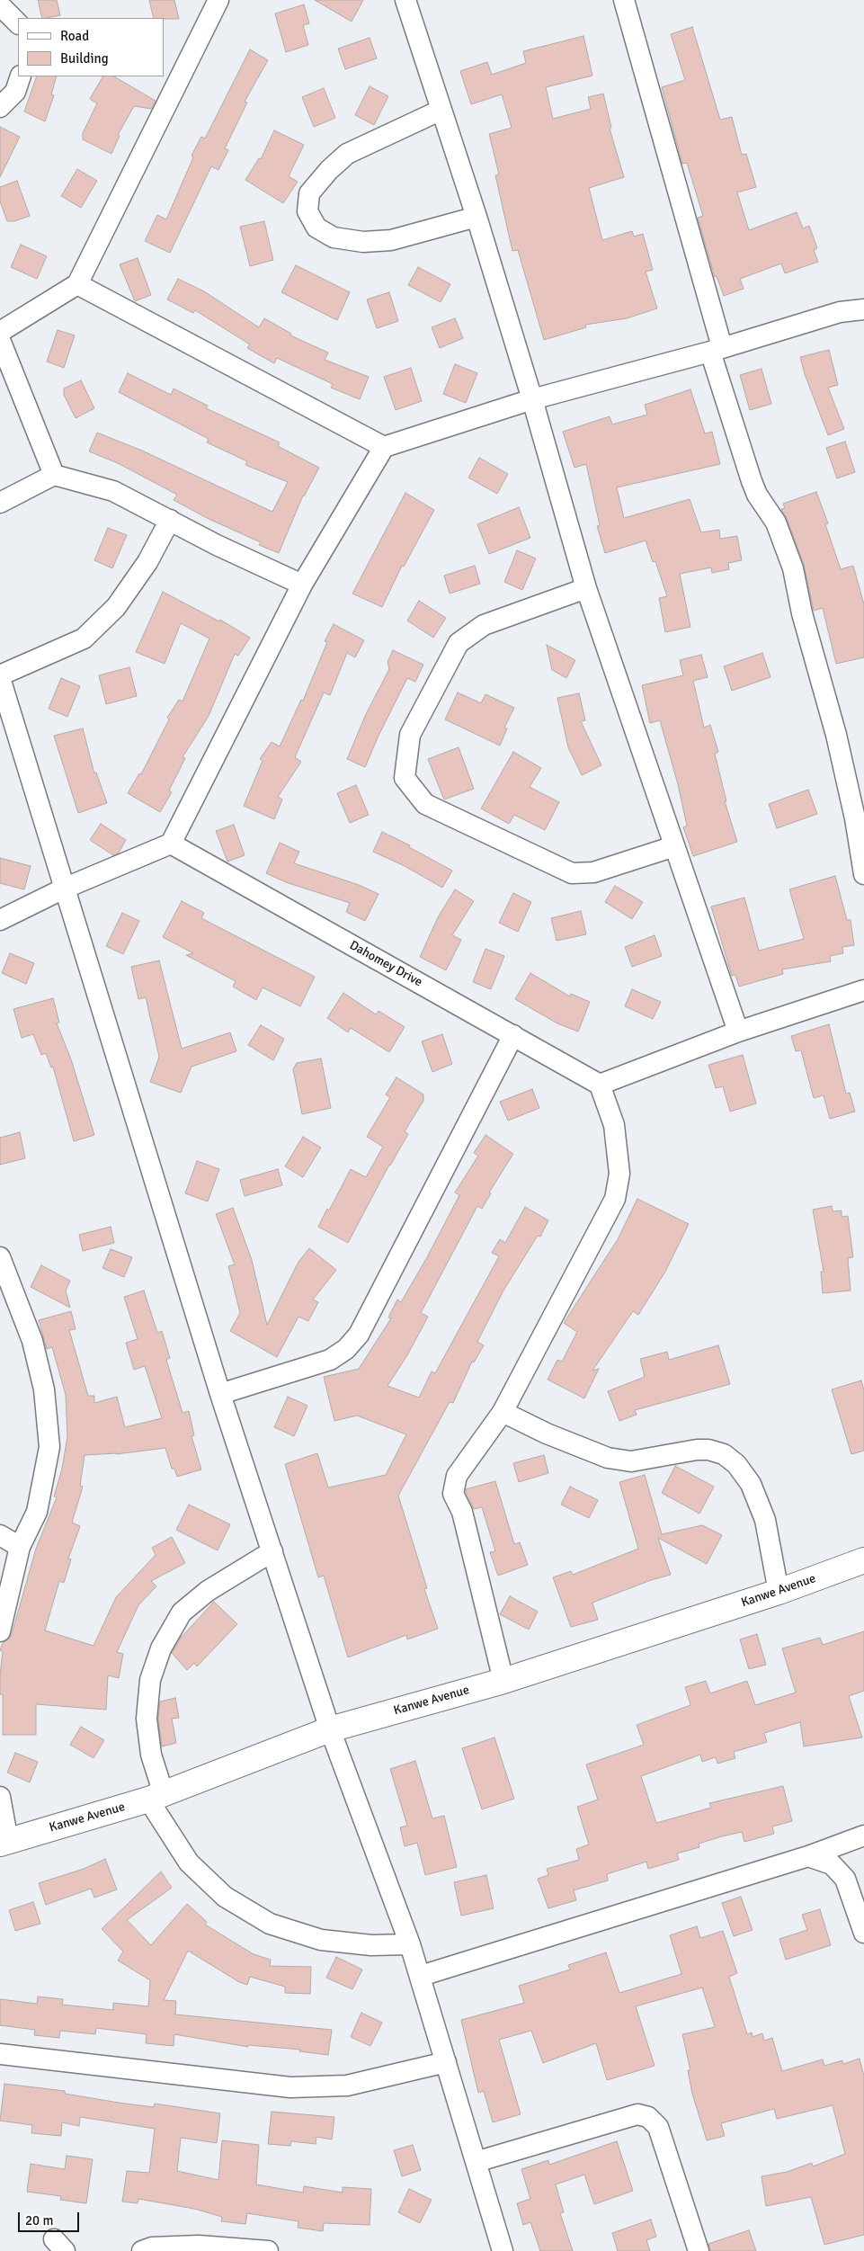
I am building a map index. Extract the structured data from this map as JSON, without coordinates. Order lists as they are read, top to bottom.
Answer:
{
  "streets": {
    "main road": ["Kanwe Avenue"],
    "street": ["Dahomey Drive"]
  },
  "legend": ["Road", "Building"],
  "scale_bar": "20 m"
}
